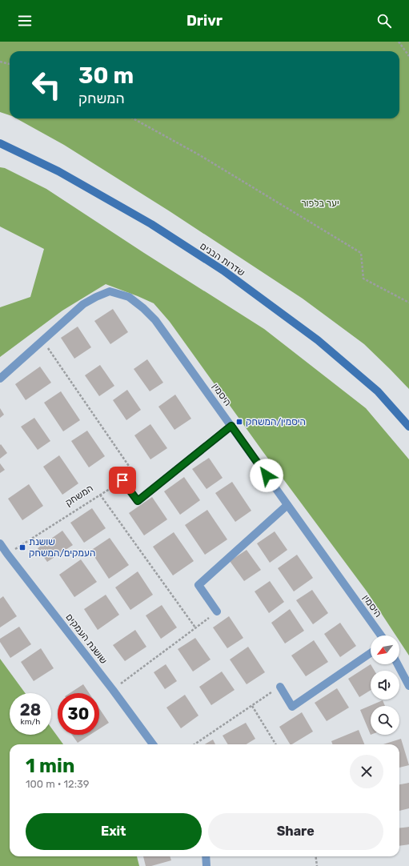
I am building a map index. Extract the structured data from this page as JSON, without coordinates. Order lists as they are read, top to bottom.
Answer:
{
  "streets": {
    "main road": ["שדרות הבנים"],
    "street": ["היסמין", "שושנת העמקים"],
    "path": ["המשחק"]
  },
  "crossings": [
    ["היסמין", "המשחק"],
    ["המשחק", "שושנת העמקים"]
  ],
  "parks": ["יער בלפור"],
  "places": {
    "transit": ["היסמין/המשחק", "שושנת העמקים/המשחק"]
  },
  "north": "bottom left",
  "page": {
    "header": "Drivr",
    "turn": ["30 m", "המשחק"],
    "speed": "28 km/h",
    "limit": "30",
    "heading": ["1 min", "100 m · 12:39"],
    "buttons": ["Exit", "Share"]
  }
}
